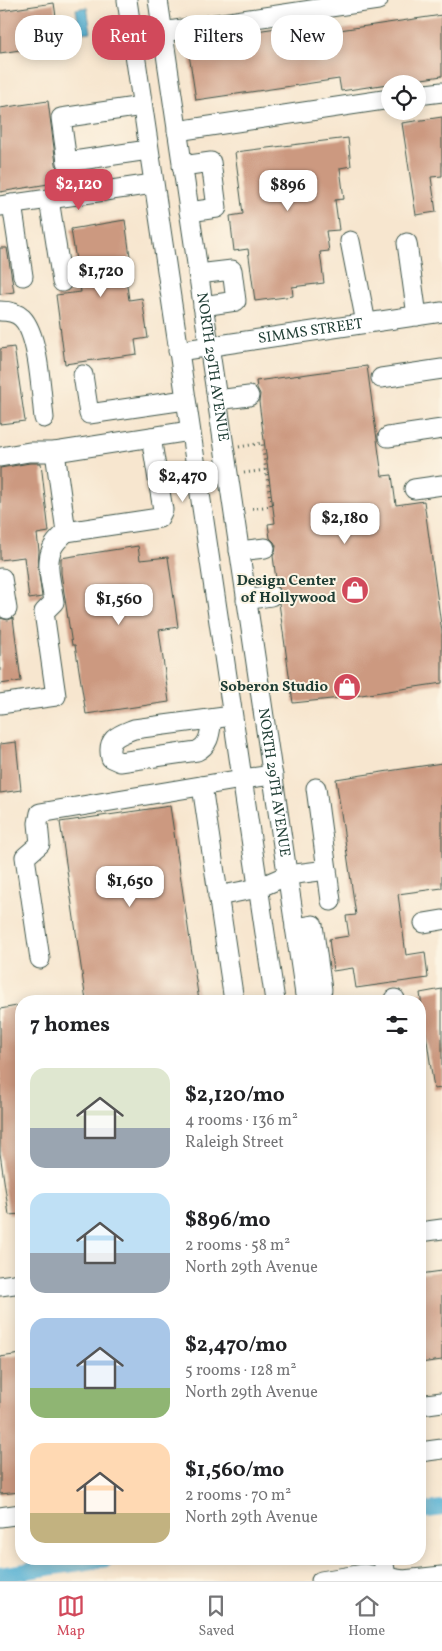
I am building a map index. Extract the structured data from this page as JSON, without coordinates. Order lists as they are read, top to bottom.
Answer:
{
  "streets": {
    "street": ["SIMMS STREET", "NORTH 29TH AVENUE"]
  },
  "crossings": [
    ["SIMMS STREET", "NORTH 29TH AVENUE"]
  ],
  "places": {
    "shop": ["Design Center of Hollywood", "Soberon Studio"]
  },
  "page": {
    "chip": [
      "Buy",
      "Rent",
      "Filters",
      "New"
    ],
    "price": [
      "$2,120",
      "$896",
      "$1,720",
      "$2,470",
      "$2,180",
      "$1,560",
      "$1,650"
    ],
    "heading": "7 homes",
    "list": [
      {
        "name": "$2,120/mo",
        "note": "4 rooms · 136 m² · Raleigh Street"
      },
      {
        "name": "$896/mo",
        "note": "2 rooms · 58 m² · North 29th Avenue"
      },
      {
        "name": "$2,470/mo",
        "note": "5 rooms · 128 m² · North 29th Avenue"
      },
      {
        "name": "$1,560/mo",
        "note": "2 rooms · 70 m² · North 29th Avenue"
      }
    ],
    "tabs": ["Map", "Saved", "Home"]
  }
}
